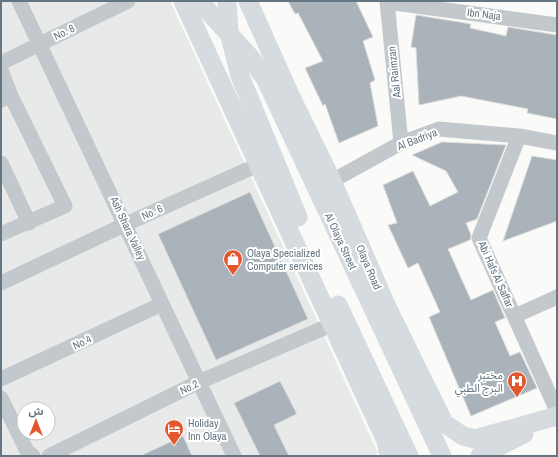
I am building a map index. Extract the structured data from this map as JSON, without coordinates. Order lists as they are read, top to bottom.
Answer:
{
  "streets": {
    "main road": ["Al Olaya Street", "Olaya Road"],
    "street": [
      "Ibn Naja",
      "No. 8",
      "Aal Raimzan",
      "Al Badriya",
      "No. 6",
      "Ash Shara Valley",
      "Abi Hafs Al Saffar",
      "No.4",
      "No.2"
    ]
  },
  "crossings": [
    ["Ibn Naja", "Aal Raimzan"],
    ["No. 8", "Ash Shara Valley"],
    ["Aal Raimzan", "Al Badriya"],
    ["Al Badriya", "Olaya Road"],
    ["Al Badriya", "Abi Hafs Al Saffar"],
    ["No. 6", "Ash Shara Valley"],
    ["Ash Shara Valley", "No.4"],
    ["Ash Shara Valley", "No.2"]
  ],
  "places": {
    "shop": ["Olaya Specialized Computer services"],
    "hospital": ["مختبر البرج الطبي"],
    "hotel": ["Holiday Inn Olaya"]
  },
  "north": "top"
}
